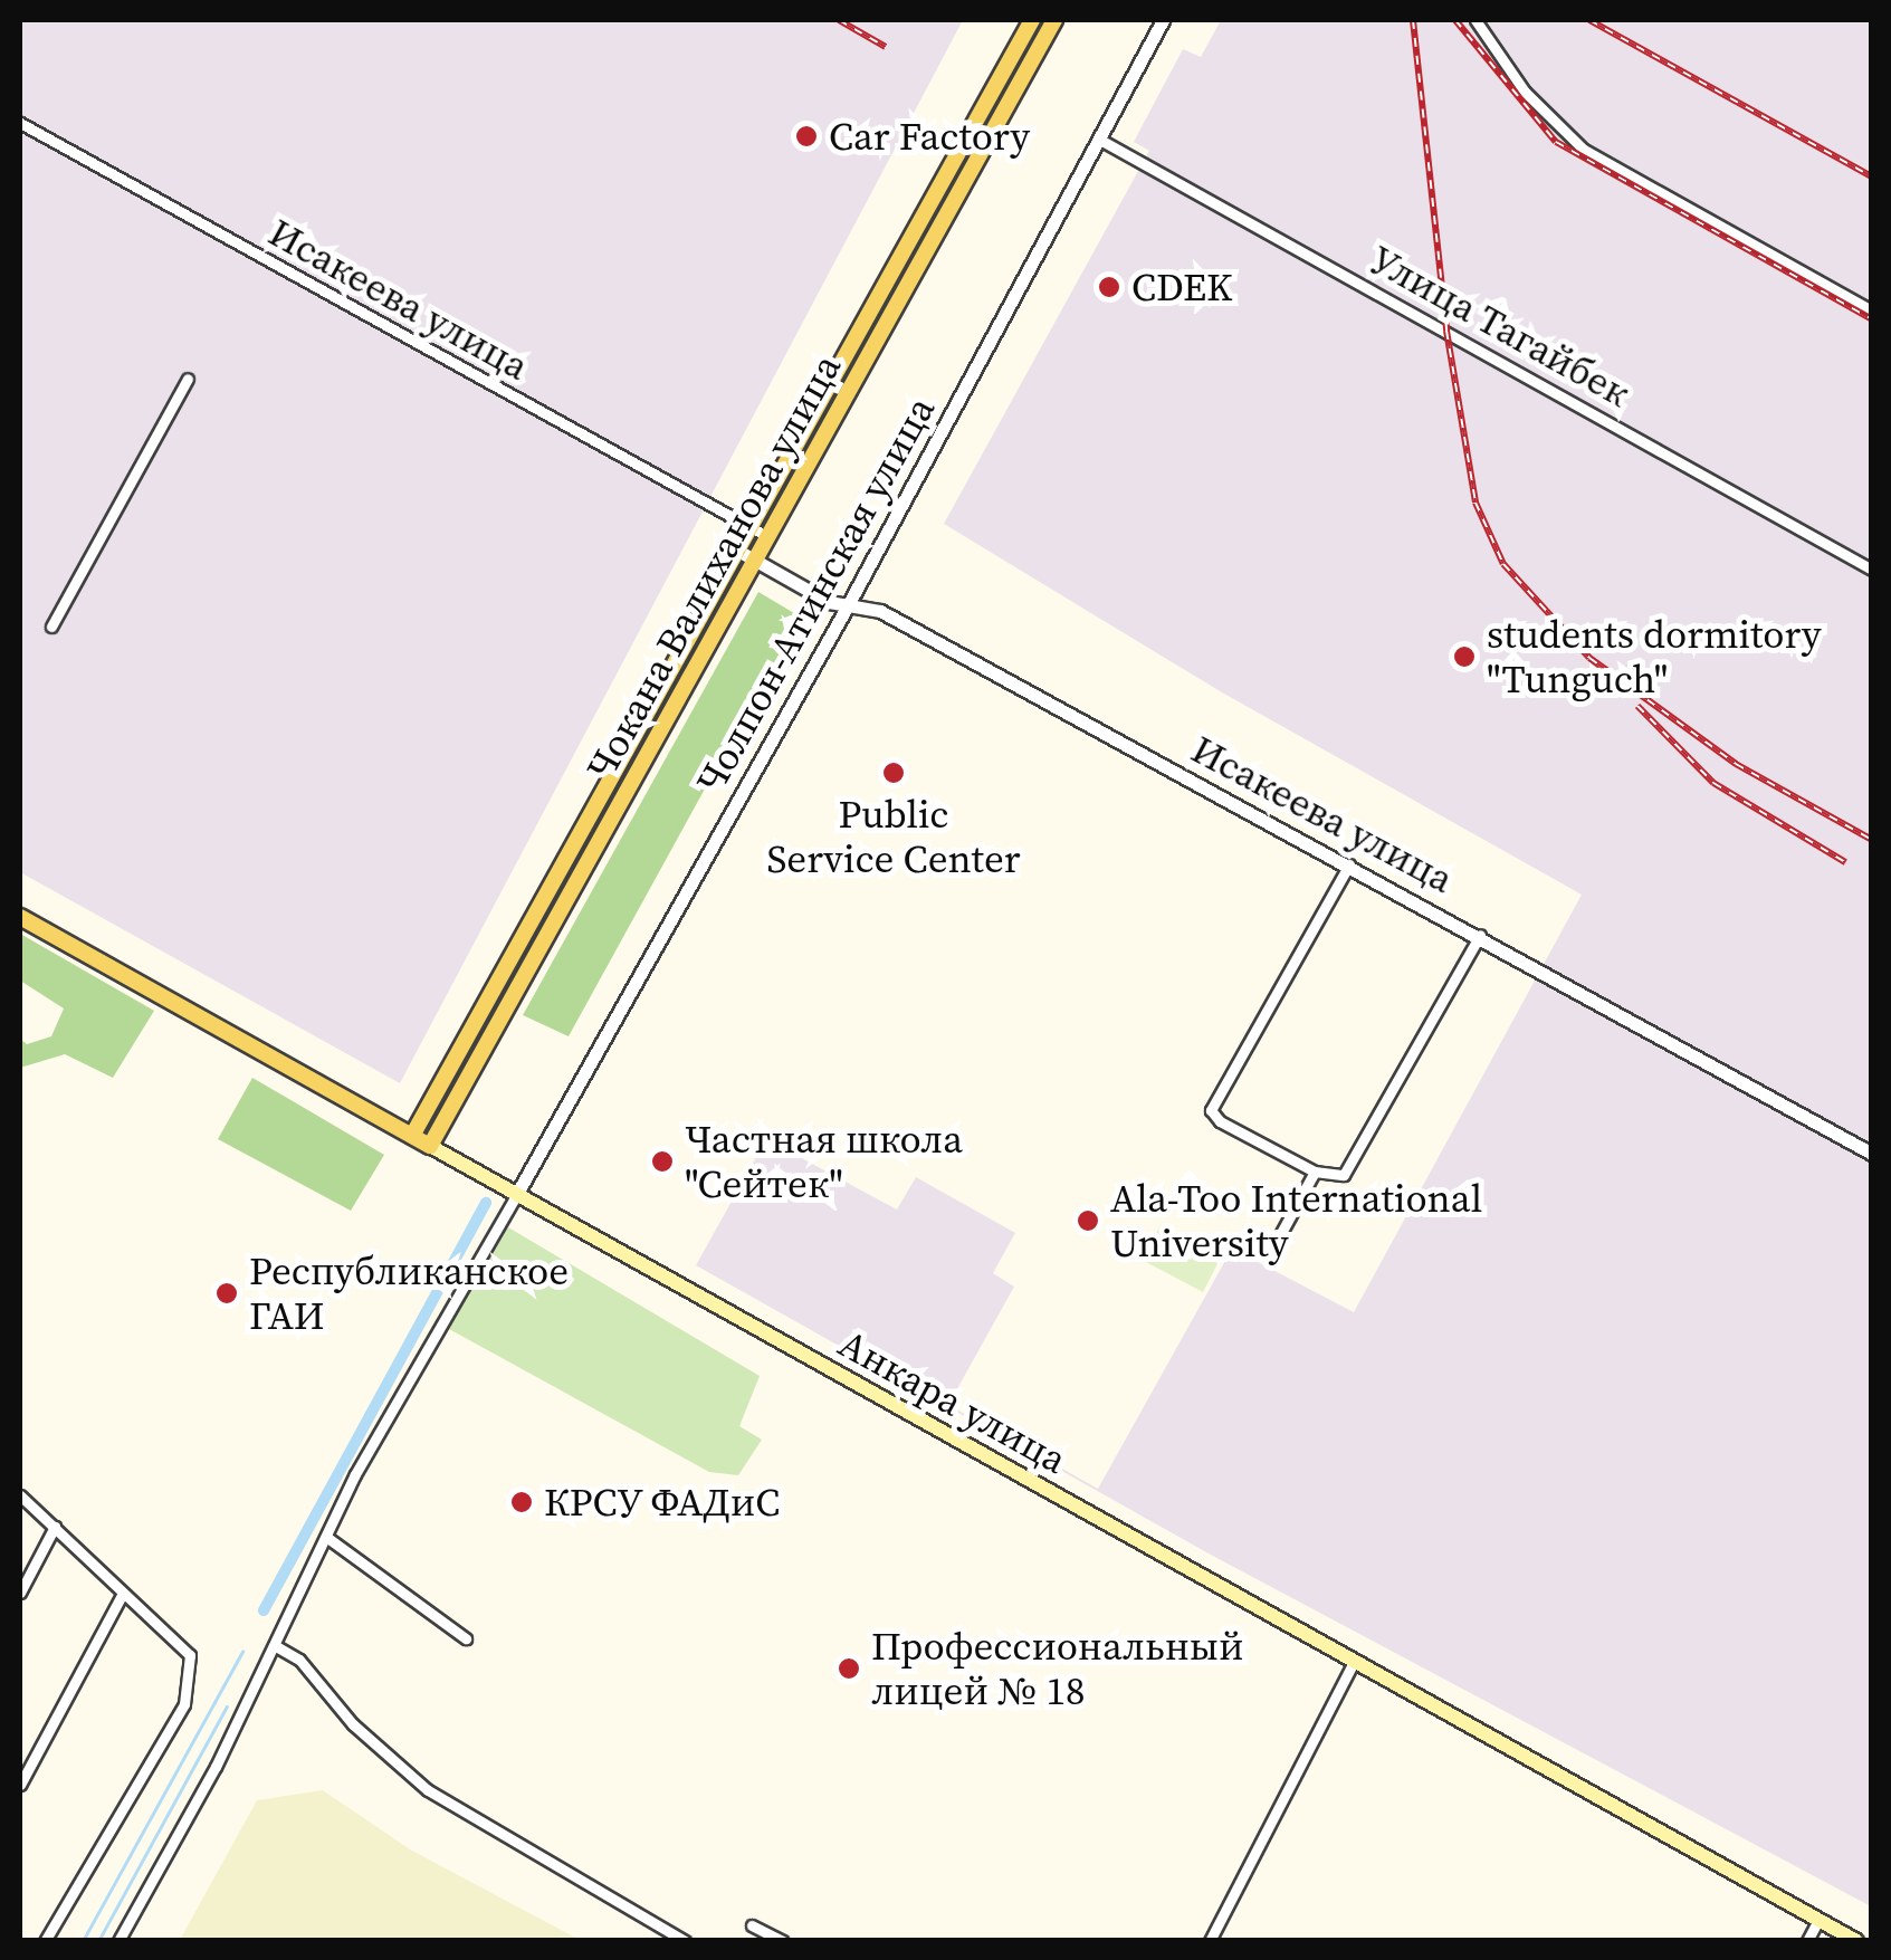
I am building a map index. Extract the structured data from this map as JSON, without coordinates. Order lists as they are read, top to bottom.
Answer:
{
  "streets": {
    "main road": ["Чокана Валиханова улица", "Анкара улица"],
    "street": ["Исакеева улица", "Улица Тагайбек", "Чолпон-Атинская улица"]
  },
  "crossings": [
    ["Исакеева улица", "Чокана Валиханова улица"],
    ["Исакеева улица", "Чолпон-Атинская улица"],
    ["Улица Тагайбек", "Чолпон-Атинская улица"],
    ["Чокана Валиханова улица", "Анкара улица"],
    ["Чолпон-Атинская улица", "Анкара улица"]
  ],
  "places": [
    "Car Factory",
    "CDEK",
    "students dormitory \"Tunguch\"",
    "Public Service Center",
    "Частная школа \"Сейтек\"",
    "Ala-Too International University",
    "Республиканское ГАИ",
    "КРСУ ФАДиС",
    "Профессиональный лицей № 18"
  ]
}
